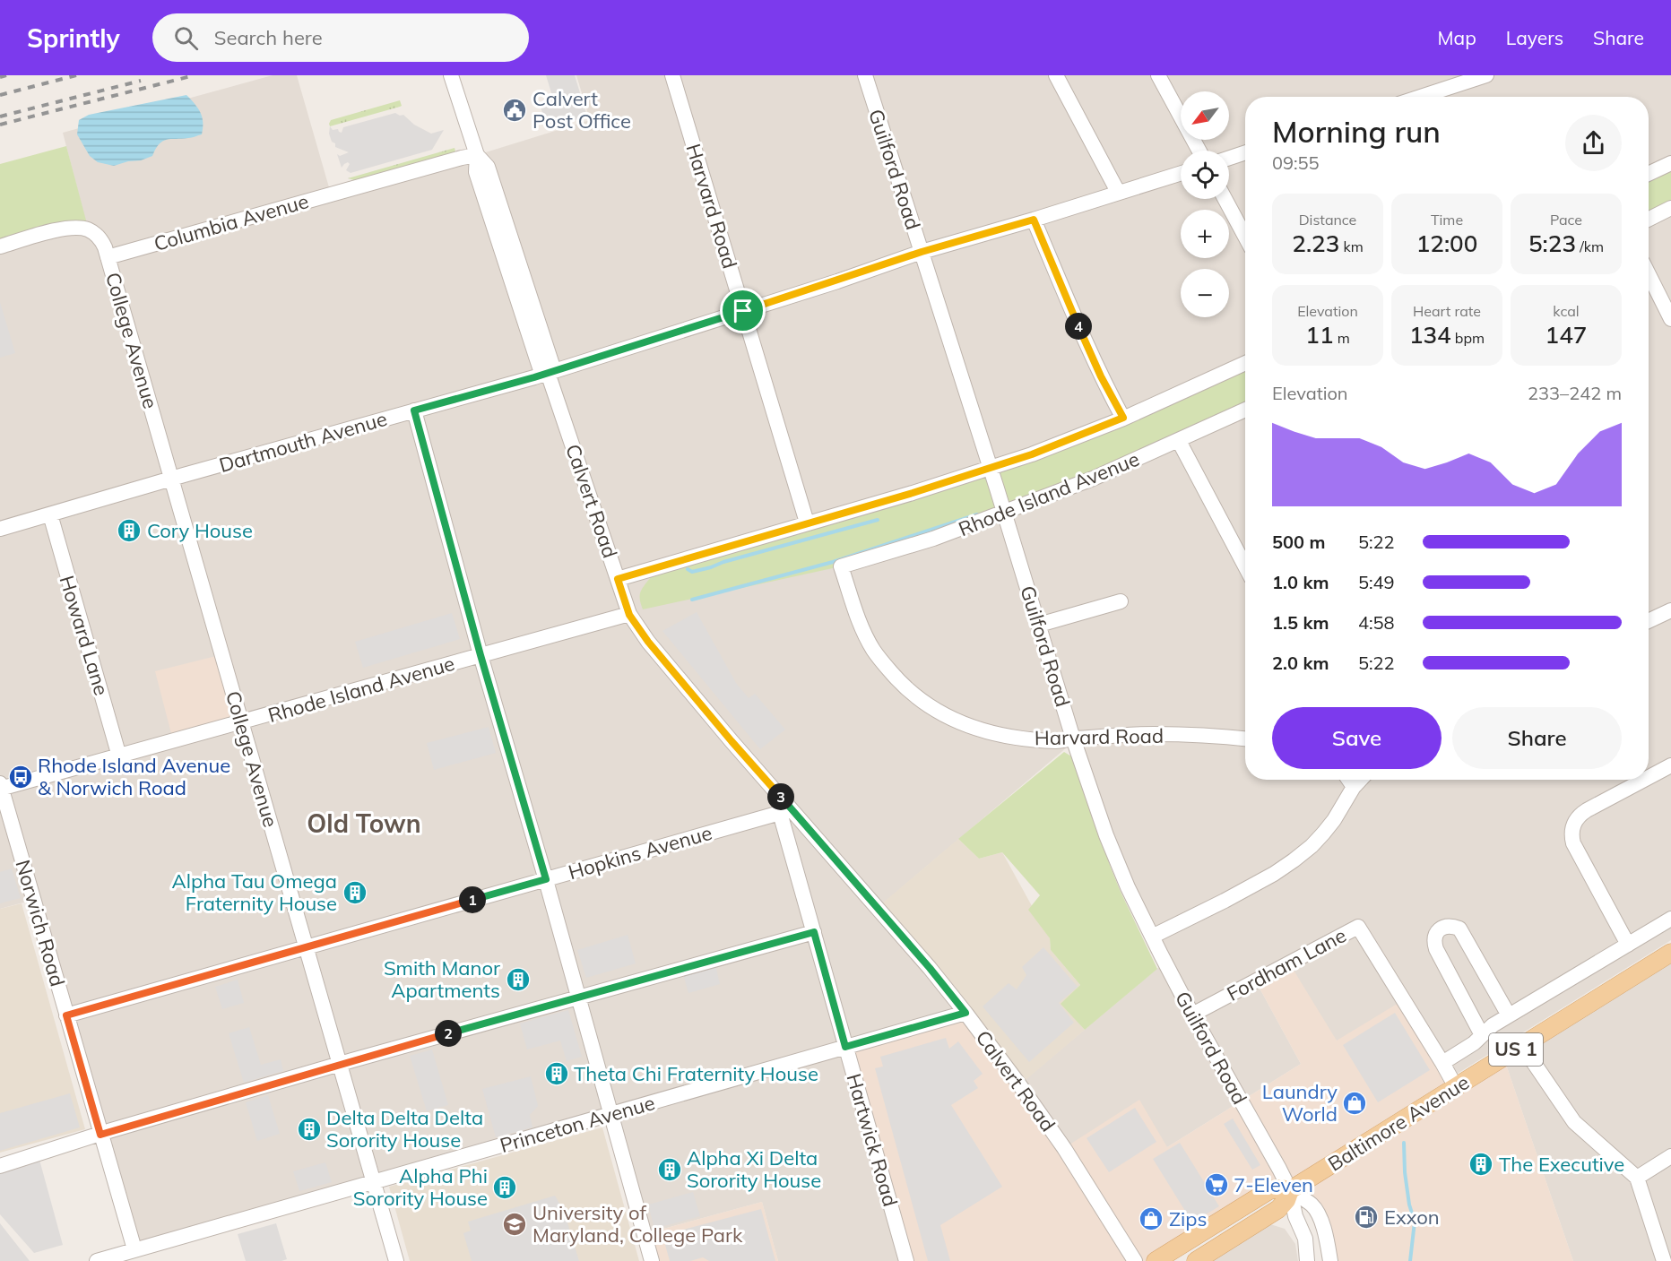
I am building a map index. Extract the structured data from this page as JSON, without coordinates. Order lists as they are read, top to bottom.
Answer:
{
  "streets": {
    "main road": ["US 1", "Baltimore Avenue"],
    "street": [
      "Guilford Road",
      "Harvard Road",
      "Columbia Avenue",
      "College Avenue",
      "Dartmouth Avenue",
      "Rhode Island Avenue",
      "Calvert Road",
      "Howard Lane",
      "Hopkins Avenue",
      "Norwich Road",
      "Fordham Lane",
      "Princeton Avenue",
      "Hartwick Road"
    ]
  },
  "crossings": [
    ["Guilford Road", "Harvard Road"],
    ["Guilford Road", "Dartmouth Avenue"],
    ["Guilford Road", "Rhode Island Avenue"],
    ["Guilford Road", "Fordham Lane"],
    ["Guilford Road", "Baltimore Avenue"],
    ["Harvard Road", "Dartmouth Avenue"],
    ["Harvard Road", "Rhode Island Avenue"],
    ["Columbia Avenue", "College Avenue"],
    ["Columbia Avenue", "Calvert Road"],
    ["College Avenue", "Dartmouth Avenue"],
    ["College Avenue", "Rhode Island Avenue"],
    ["College Avenue", "Hopkins Avenue"],
    ["College Avenue", "Princeton Avenue"],
    ["Dartmouth Avenue", "Calvert Road"],
    ["Dartmouth Avenue", "Howard Lane"],
    ["Rhode Island Avenue", "Calvert Road"],
    ["Rhode Island Avenue", "Howard Lane"],
    ["Rhode Island Avenue", "Norwich Road"],
    ["Calvert Road", "Hopkins Avenue"],
    ["Calvert Road", "Princeton Avenue"],
    ["Calvert Road", "Hartwick Road"],
    ["Hopkins Avenue", "Norwich Road"],
    ["Hopkins Avenue", "Hartwick Road"],
    ["Norwich Road", "Princeton Avenue"],
    ["Fordham Lane", "Baltimore Avenue"],
    ["Princeton Avenue", "Hartwick Road"]
  ],
  "districts": ["Old Town"],
  "places": {
    "public building": ["Calvert Post Office"],
    "building": [
      "Cory House",
      "Alpha Tau Omega Fraternity House",
      "Smith Manor Apartments",
      "Theta Chi Fraternity House",
      "Delta Delta Delta Sorority House",
      "The Executive",
      "Alpha Xi Delta Sorority House",
      "Alpha Phi Sorority House"
    ],
    "bus stop": ["Rhode Island Avenue & Norwich Road"],
    "shop": ["Laundry World", "Zips"],
    "supermarket": ["7-Eleven"],
    "fuel station": ["Exxon"],
    "school or university": ["University of Maryland, College Park"]
  },
  "north": "bottom left",
  "page": {
    "header": "Sprintly",
    "search": "Search here",
    "nav": ["Map", "Layers", "Share"],
    "map_buttons": ["+", "−"],
    "heading": ["Morning run", "09:55"],
    "stats": [
      ["Distance", "2.23 km"],
      ["Time", "12:00"],
      ["Pace", "5:23 /km"],
      ["Elevation", "11 m"],
      ["Heart rate", "134 bpm"],
      ["kcal", "147"]
    ],
    "pins": [
      "4",
      "3",
      "1",
      "2"
    ],
    "chart": ["Elevation", "233–242 m"],
    "list": [
      {
        "name": "500 m",
        "note": "5:22"
      },
      {
        "name": "1.0 km",
        "note": "5:49"
      },
      {
        "name": "1.5 km",
        "note": "4:58"
      },
      {
        "name": "2.0 km",
        "note": "5:22"
      }
    ],
    "buttons": ["Save", "Share"]
  }
}
